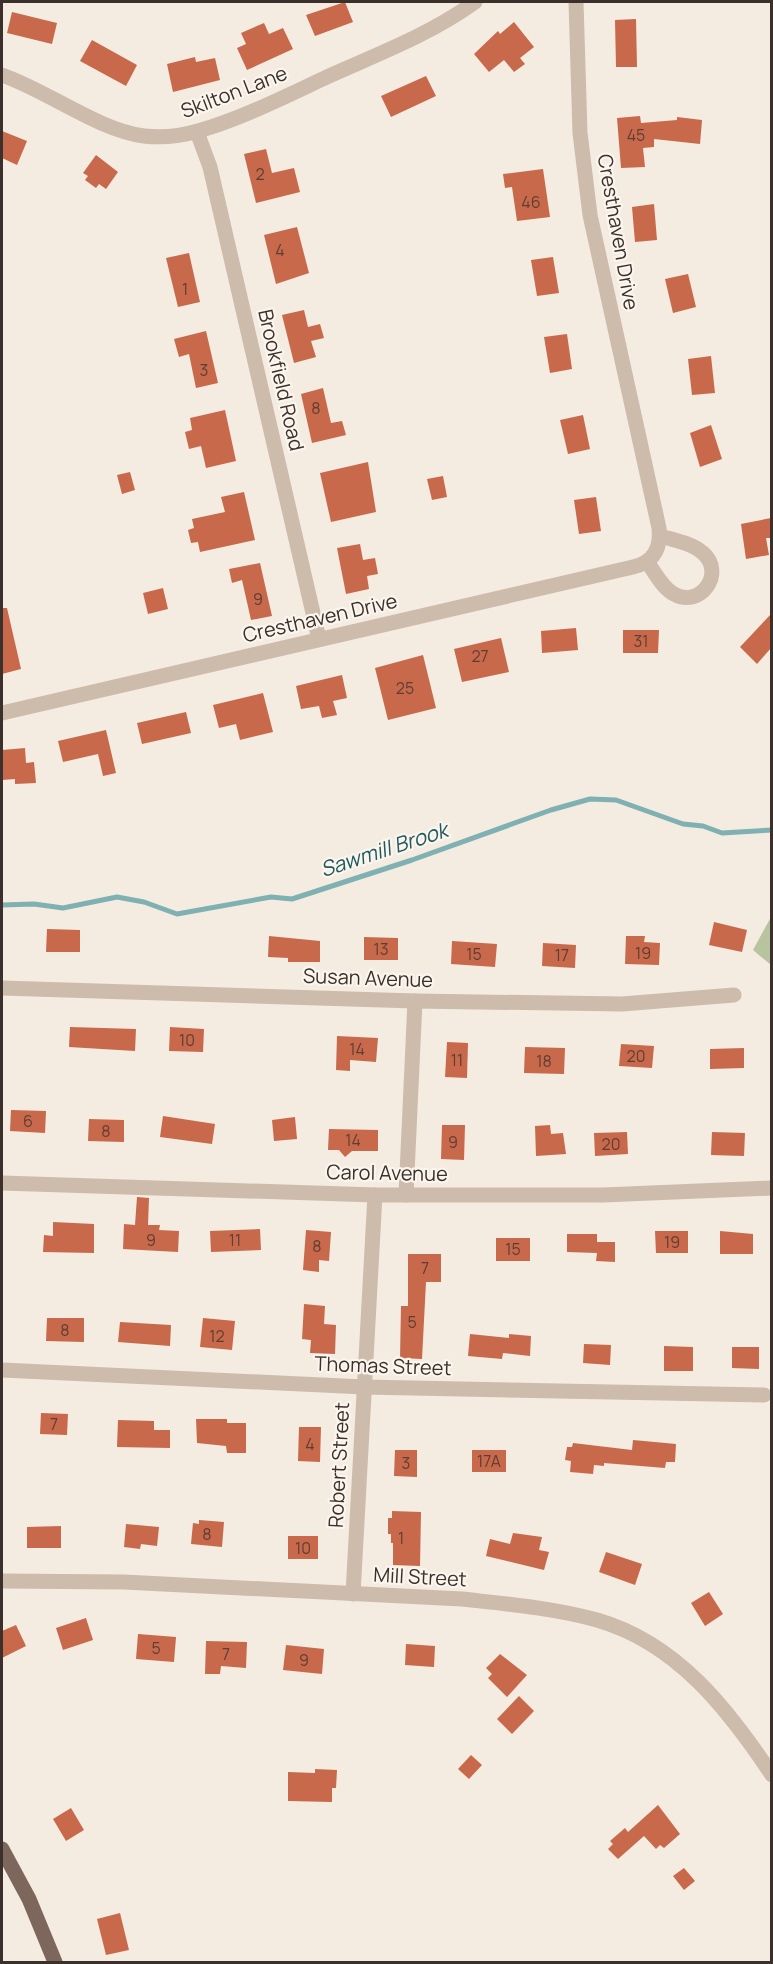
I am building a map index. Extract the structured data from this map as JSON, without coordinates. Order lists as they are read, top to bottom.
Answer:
{
  "streets": {
    "street": [
      "Skilton Lane",
      "Cresthaven Drive",
      "Brookfield Road",
      "Susan Avenue",
      "Carol Avenue",
      "Thomas Street",
      "Robert Street",
      "Mill Street"
    ]
  },
  "crossings": [
    ["Skilton Lane", "Brookfield Road"],
    ["Cresthaven Drive", "Brookfield Road"],
    ["Carol Avenue", "Robert Street"],
    ["Thomas Street", "Robert Street"],
    ["Robert Street", "Mill Street"]
  ],
  "water": ["Sawmill Brook"],
  "house_numbers": [
    "45",
    "2",
    "46",
    "4",
    "1",
    "3",
    "8",
    "9",
    "31",
    "27",
    "25",
    "13",
    "19",
    "15",
    "17",
    "10",
    "14",
    "20",
    "11",
    "18",
    "6",
    "8",
    "14",
    "9",
    "20",
    "9",
    "11",
    "19",
    "8",
    "15",
    "7",
    "5",
    "8",
    "12",
    "7",
    "4",
    "17A",
    "3",
    "8",
    "1",
    "10",
    "5",
    "7",
    "9"
  ]
}
